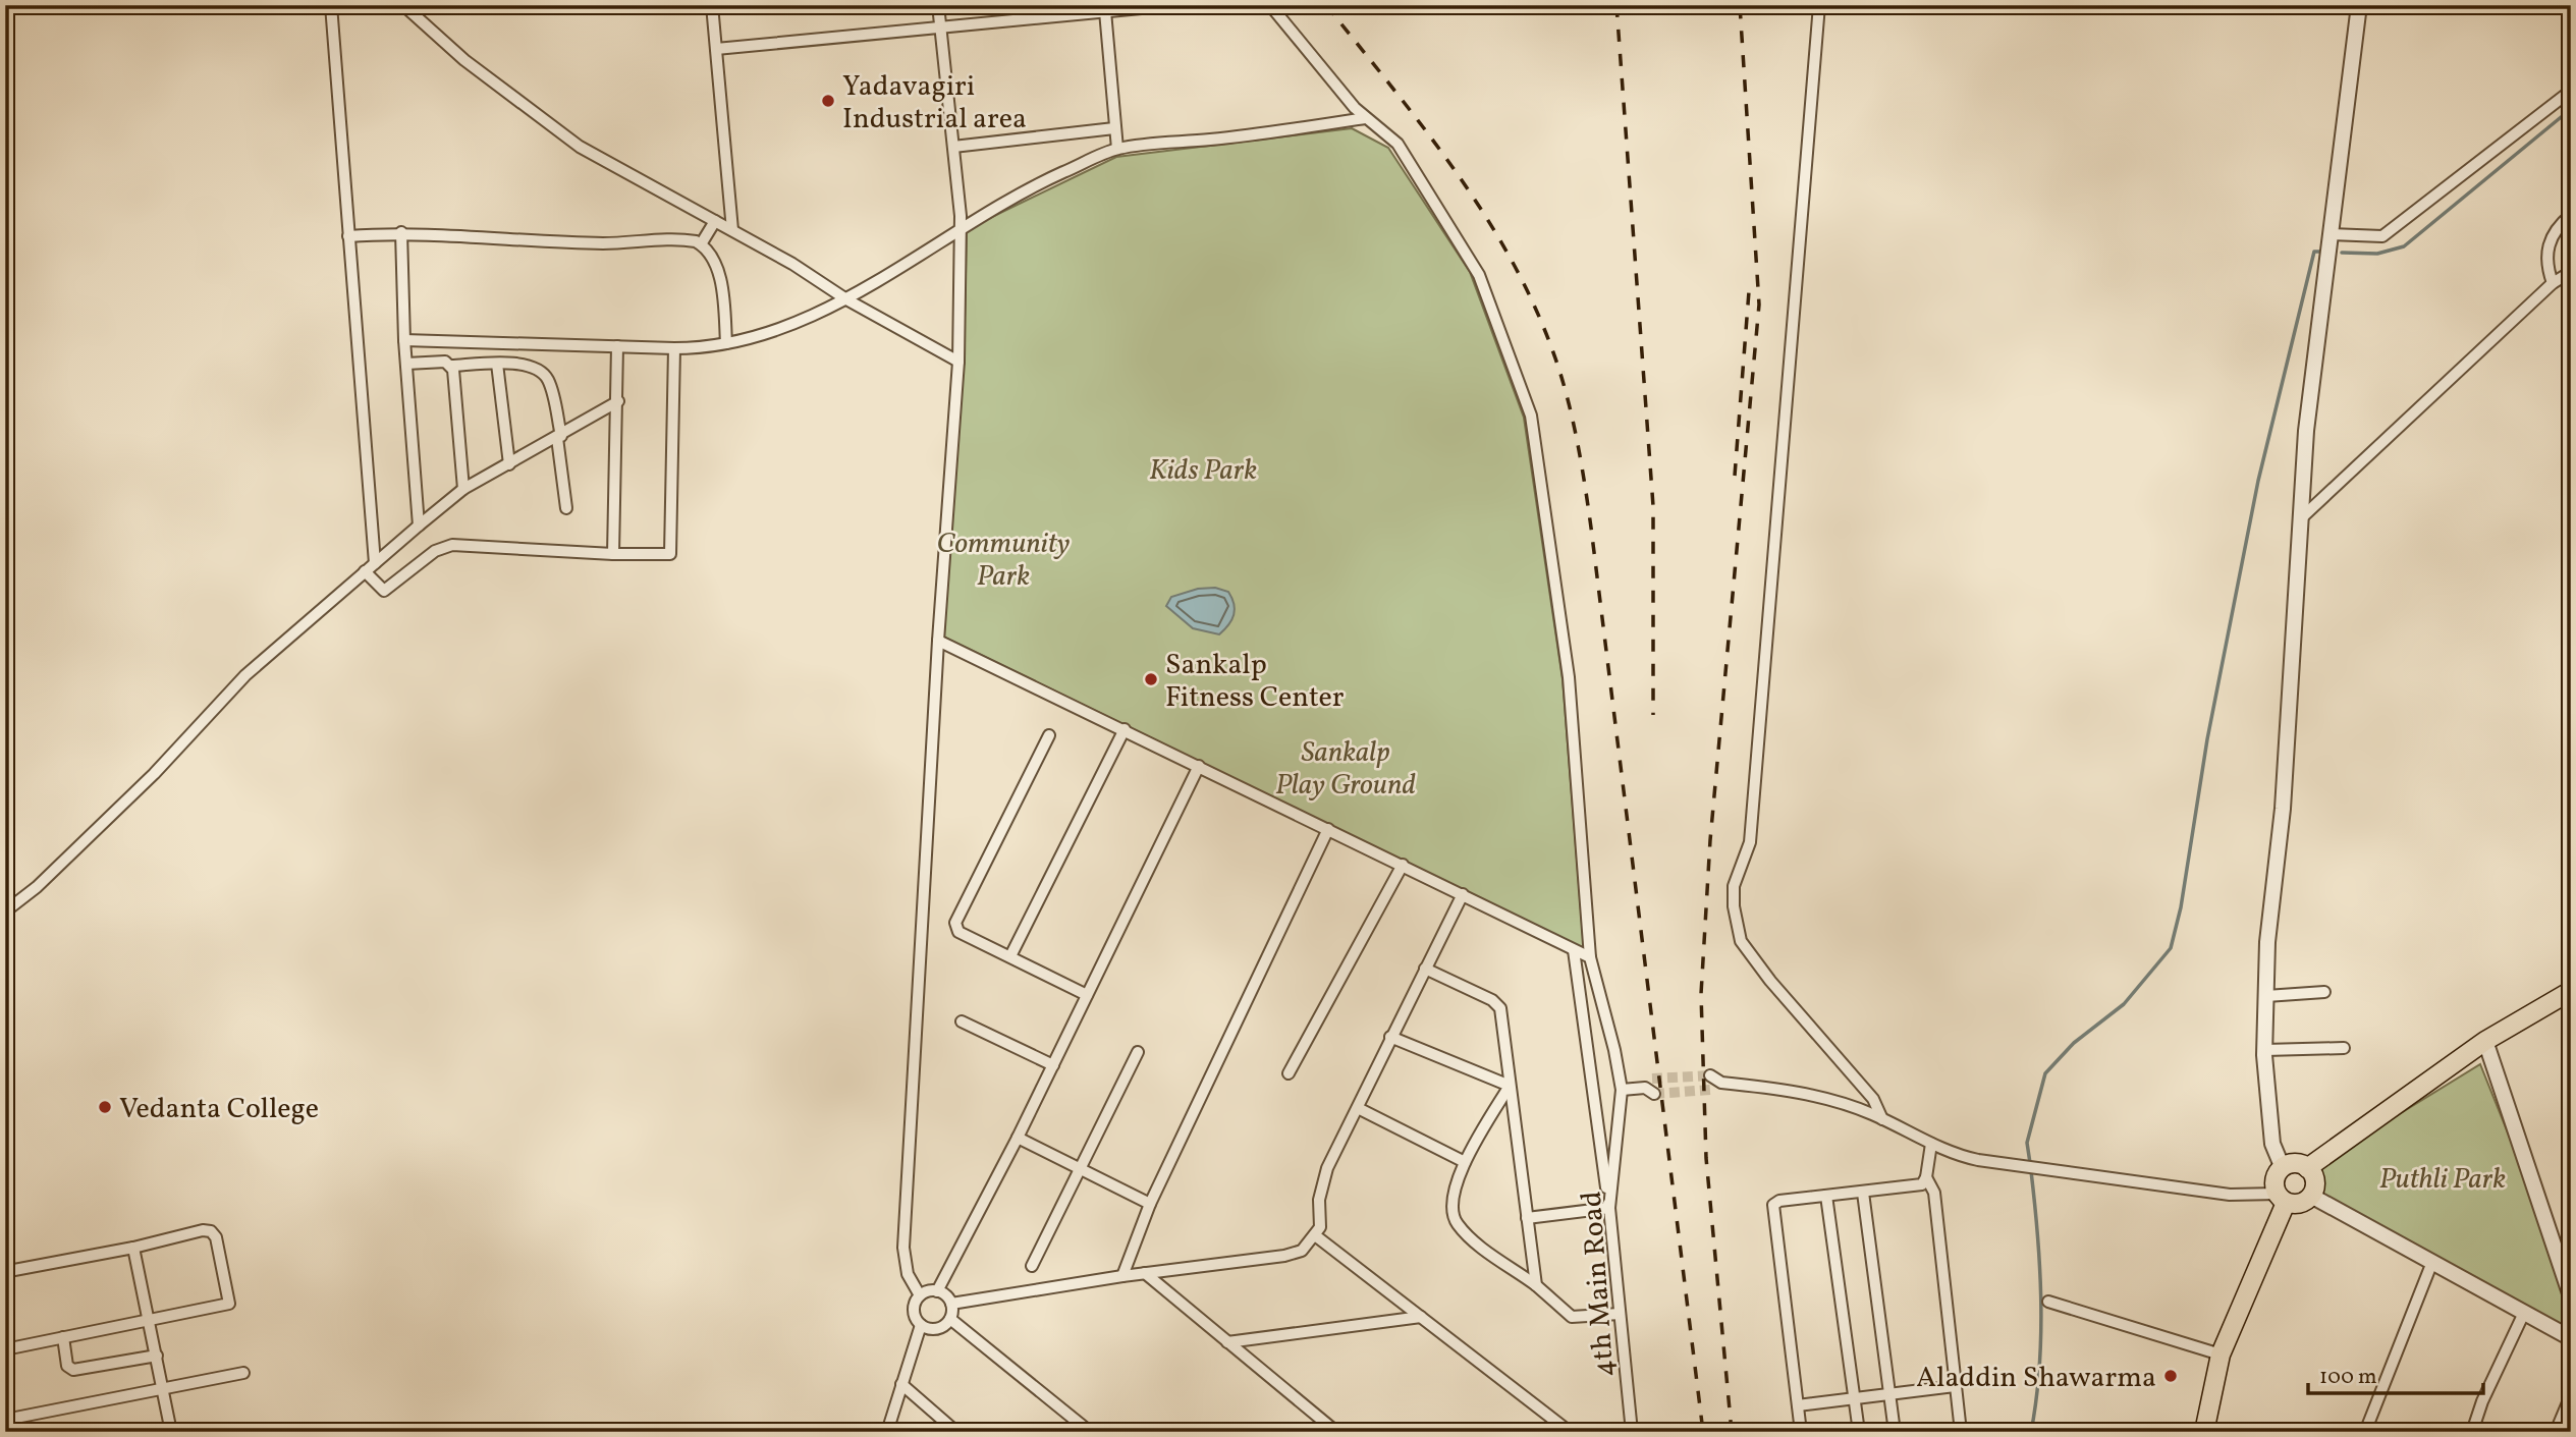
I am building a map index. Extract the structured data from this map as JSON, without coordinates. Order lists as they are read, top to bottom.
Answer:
{
  "streets": {
    "street": ["4th Main Road"]
  },
  "parks": [
    "Kids Park",
    "Community Park",
    "Sankalp Play Ground",
    "Puthli Park"
  ],
  "places": [
    "Yadavagiri Industrial area",
    "Sankalp Fitness Center",
    "Vedanta College",
    "Aladdin Shawarma"
  ],
  "scale_bar": "100 m"
}
